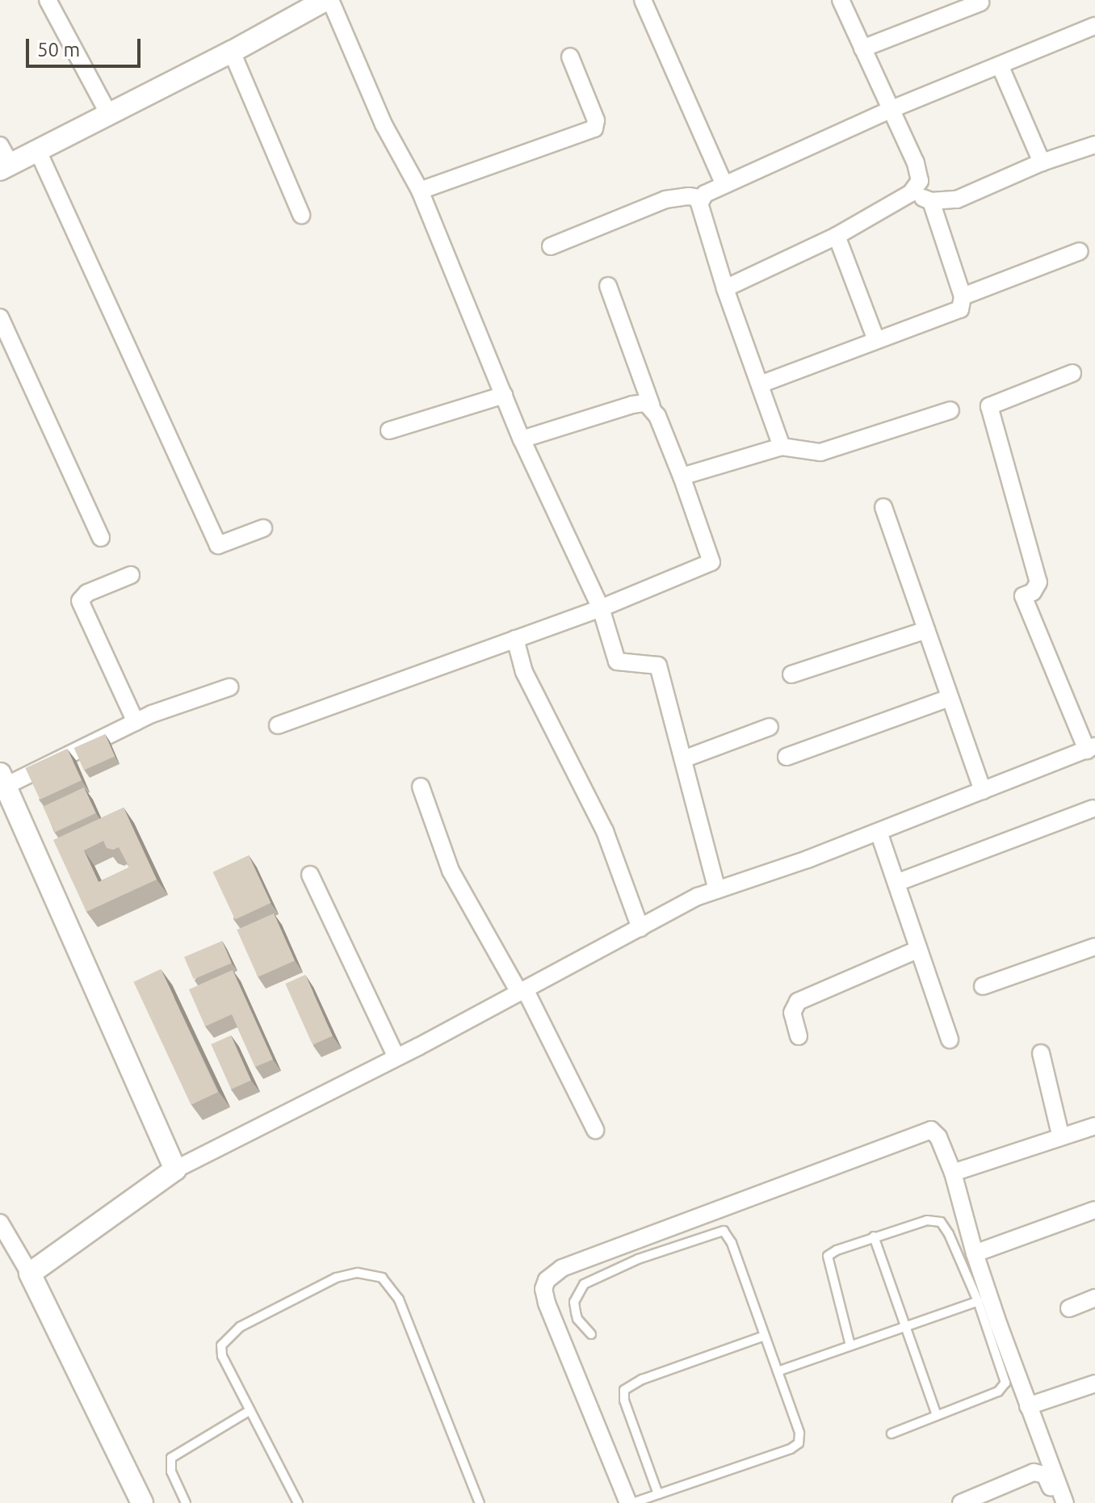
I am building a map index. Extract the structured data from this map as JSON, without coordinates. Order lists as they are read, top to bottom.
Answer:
{
  "scale_bar": "50 m"
}
